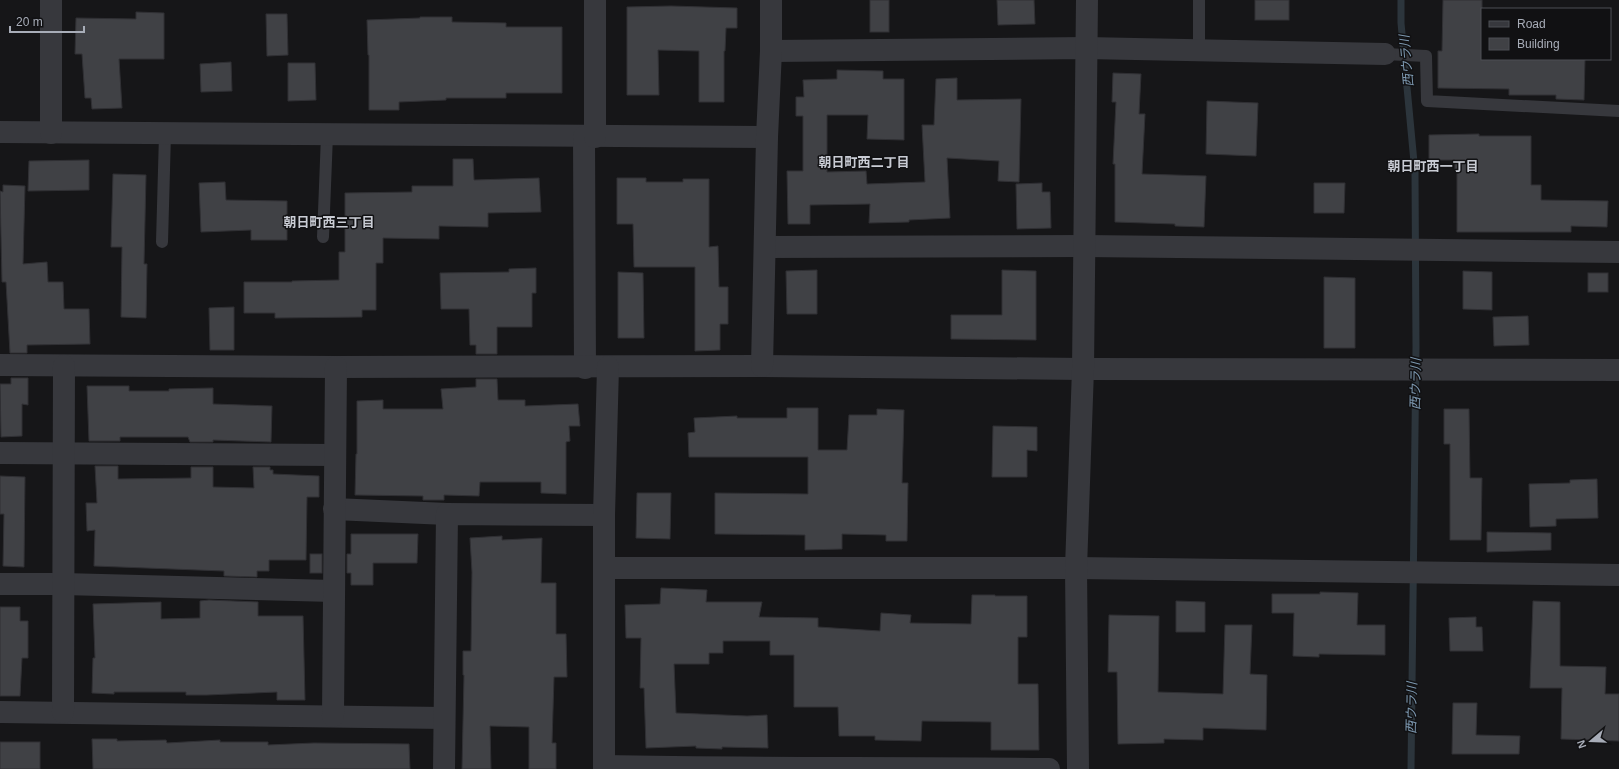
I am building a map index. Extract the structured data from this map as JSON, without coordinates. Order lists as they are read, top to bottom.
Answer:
{
  "districts": ["朝日町西二丁目", "朝日町西一丁目", "朝日町西三丁目"],
  "water": ["西ウラ川"],
  "legend": ["Road", "Building"],
  "scale_bar": "20 m",
  "north": "left"
}
